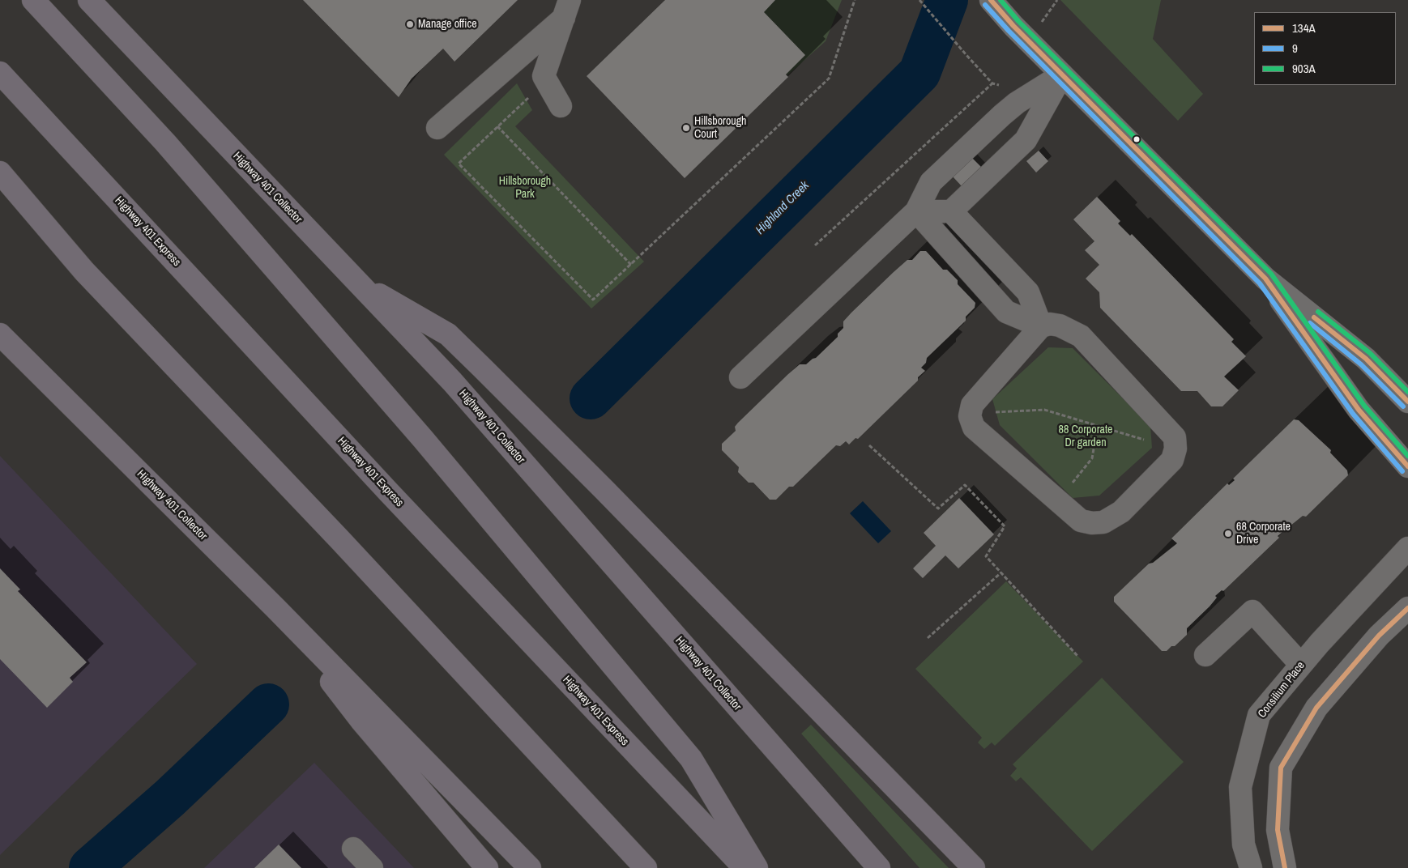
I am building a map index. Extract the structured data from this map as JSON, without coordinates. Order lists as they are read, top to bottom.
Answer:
{
  "streets": {
    "highway": ["Highway 401 Collector", "Highway 401 Express"],
    "street": ["Consilium Place"]
  },
  "water": ["Highland Creek"],
  "parks": ["Hillsborough Park", "88 Corporate Dr garden"],
  "places": ["Manage office", "Hillsborough Court", "68 Corporate Drive"],
  "lines": ["transit line 134A", "transit line 903A", "transit line 9"],
  "legend": ["134A", "9", "903A"]
}
